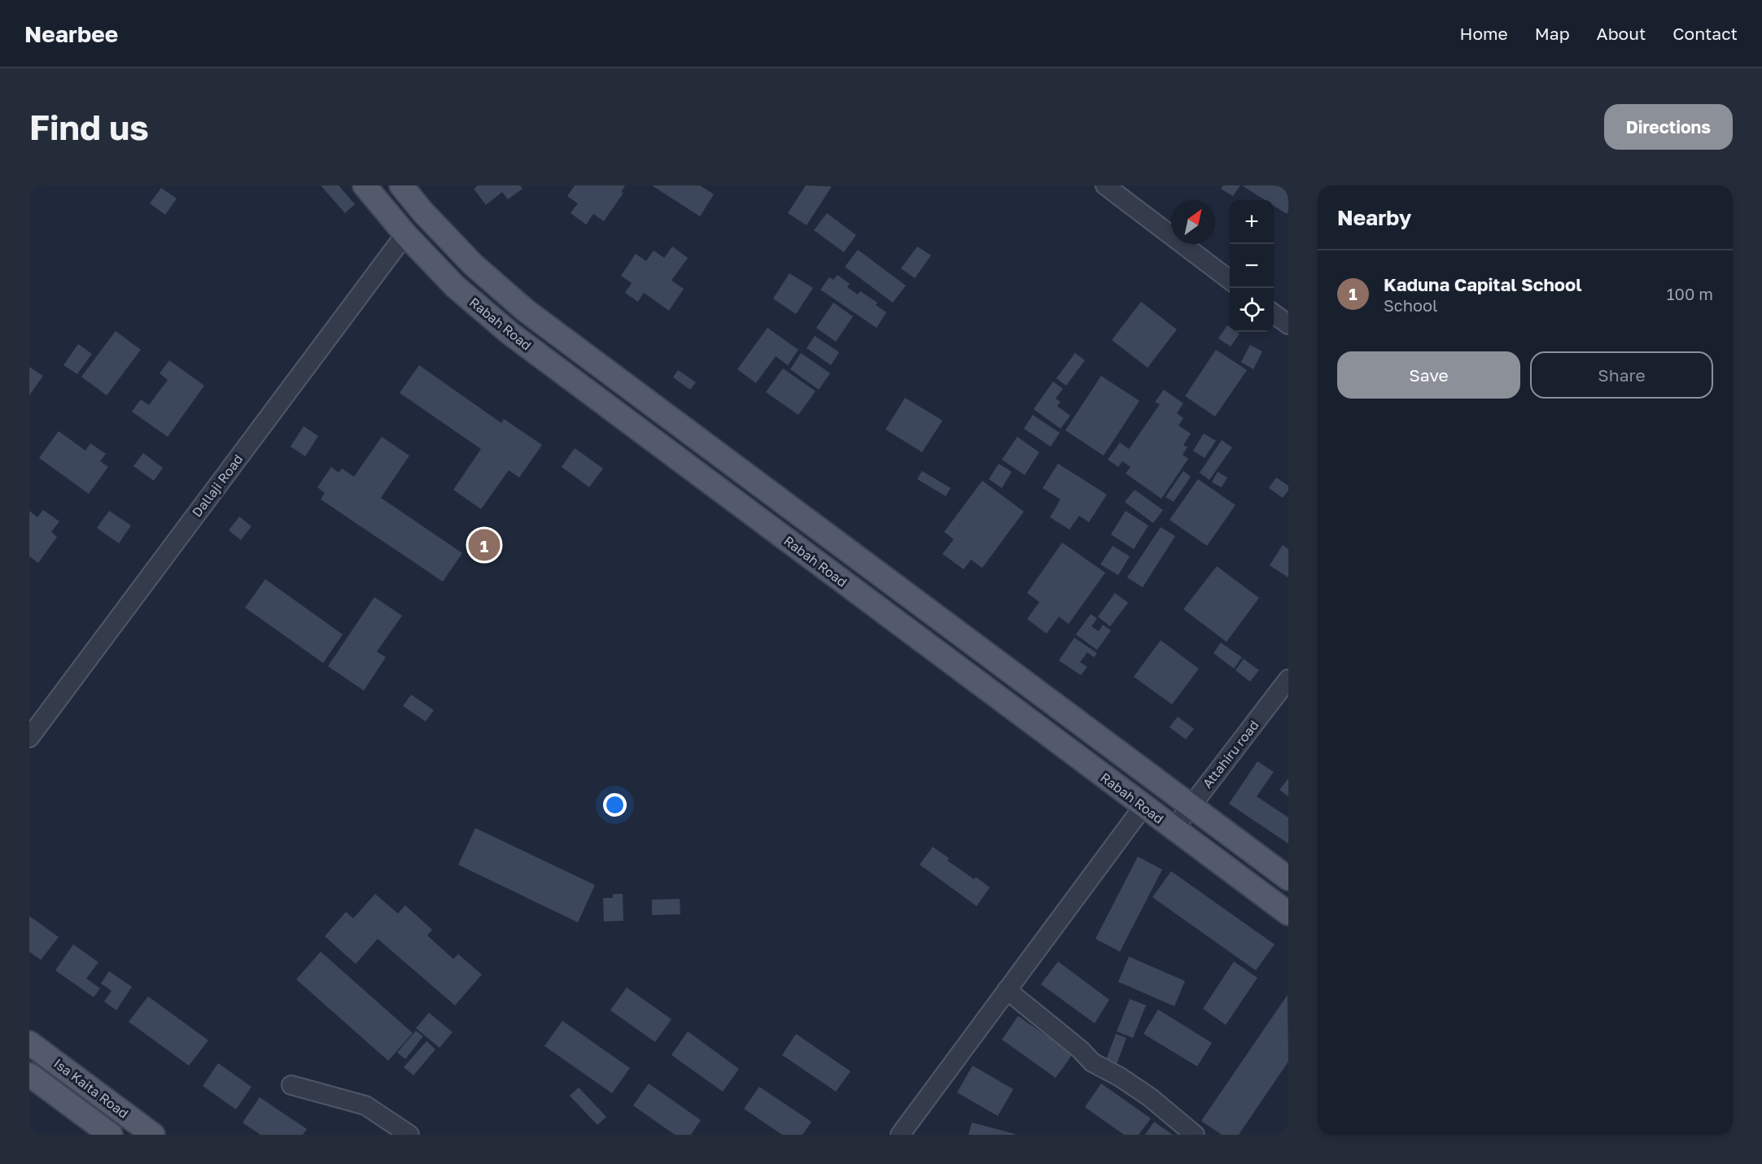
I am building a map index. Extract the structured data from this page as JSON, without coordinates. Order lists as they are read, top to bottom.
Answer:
{
  "streets": {
    "main road": ["Rabah Road", "Isa Kaita Road"],
    "street": ["Dallaji Road", "Attahiru road"]
  },
  "crossings": [
    ["Rabah Road", "Dallaji Road"],
    ["Rabah Road", "Attahiru road"]
  ],
  "north": "top right",
  "page": {
    "header": "Nearbee",
    "nav": [
      "Home",
      "Map",
      "About",
      "Contact"
    ],
    "buttons": [
      "Directions",
      ["Save", "Share"]
    ],
    "title": "Find us",
    "heading": "Nearby",
    "map_buttons": ["+", "−"],
    "list": [
      {
        "mark": "1",
        "name": "Kaduna Capital School",
        "note": "School",
        "value": "100 m"
      }
    ],
    "pins": "1"
  }
}
